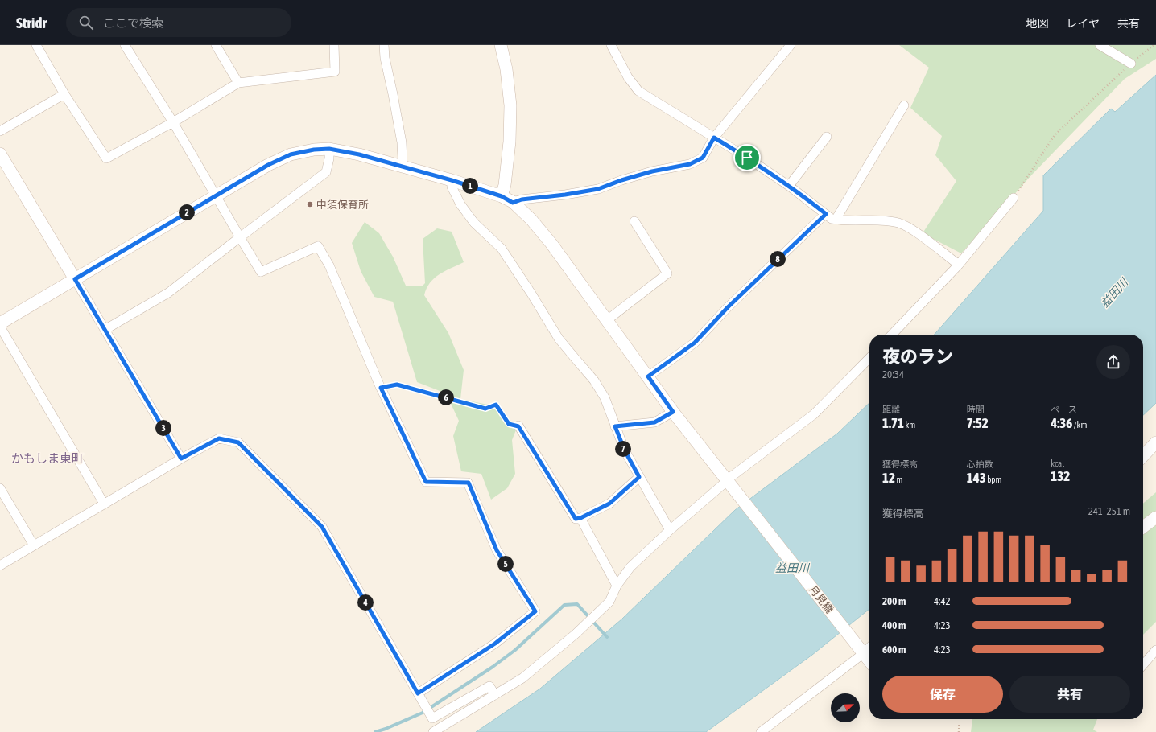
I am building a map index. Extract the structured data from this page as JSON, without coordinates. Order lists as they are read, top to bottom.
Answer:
{
  "streets": {
    "street": ["月見橋"]
  },
  "districts": ["かもしま東町"],
  "water": ["益田川"],
  "places": ["中須保育所"],
  "north": "top right",
  "page": {
    "header": "Stridr",
    "search": "ここで検索",
    "nav": ["地図", "レイヤ", "共有"],
    "pins": [
      "1",
      "2",
      "8",
      "6",
      "3",
      "7",
      "5",
      "4"
    ],
    "heading": ["夜のラン", "20:34"],
    "stats": [
      ["距離", "1.71 km"],
      ["時間", "7:52"],
      ["ペース", "4:36 /km"],
      ["獲得標高", "12 m"],
      ["心拍数", "143 bpm"],
      ["kcal", "132"]
    ],
    "chart": ["獲得標高", "241–251 m"],
    "list": [
      {
        "name": "200 m",
        "note": "4:42"
      },
      {
        "name": "400 m",
        "note": "4:23"
      },
      {
        "name": "600 m",
        "note": "4:23"
      }
    ],
    "buttons": ["保存", "共有"]
  }
}
